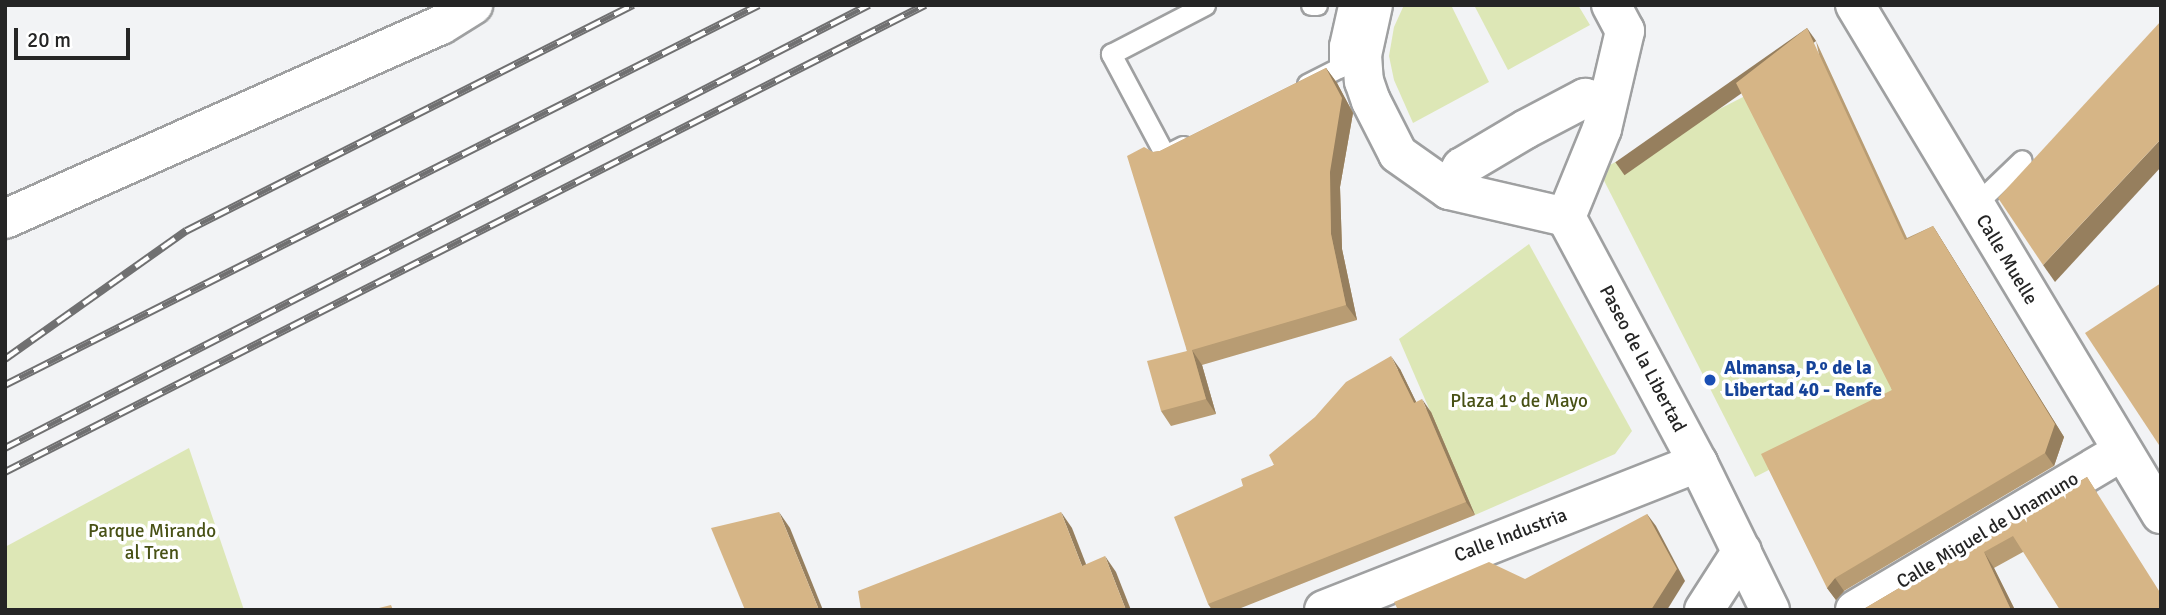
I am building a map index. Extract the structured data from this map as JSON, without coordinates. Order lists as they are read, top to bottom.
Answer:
{
  "streets": {
    "street": [
      "Calle Muelle",
      "Paseo de la Libertad",
      "Calle Miguel de Unamuno",
      "Calle Industria"
    ]
  },
  "crossings": [
    ["Calle Muelle", "Calle Miguel de Unamuno"],
    ["Paseo de la Libertad", "Calle Industria"]
  ],
  "parks": ["Plaza 1º de Mayo", "Parque Mirando al Tren"],
  "places": ["Almansa, P.º de la Libertad 40 - Renfe"],
  "scale_bar": "20 m"
}
